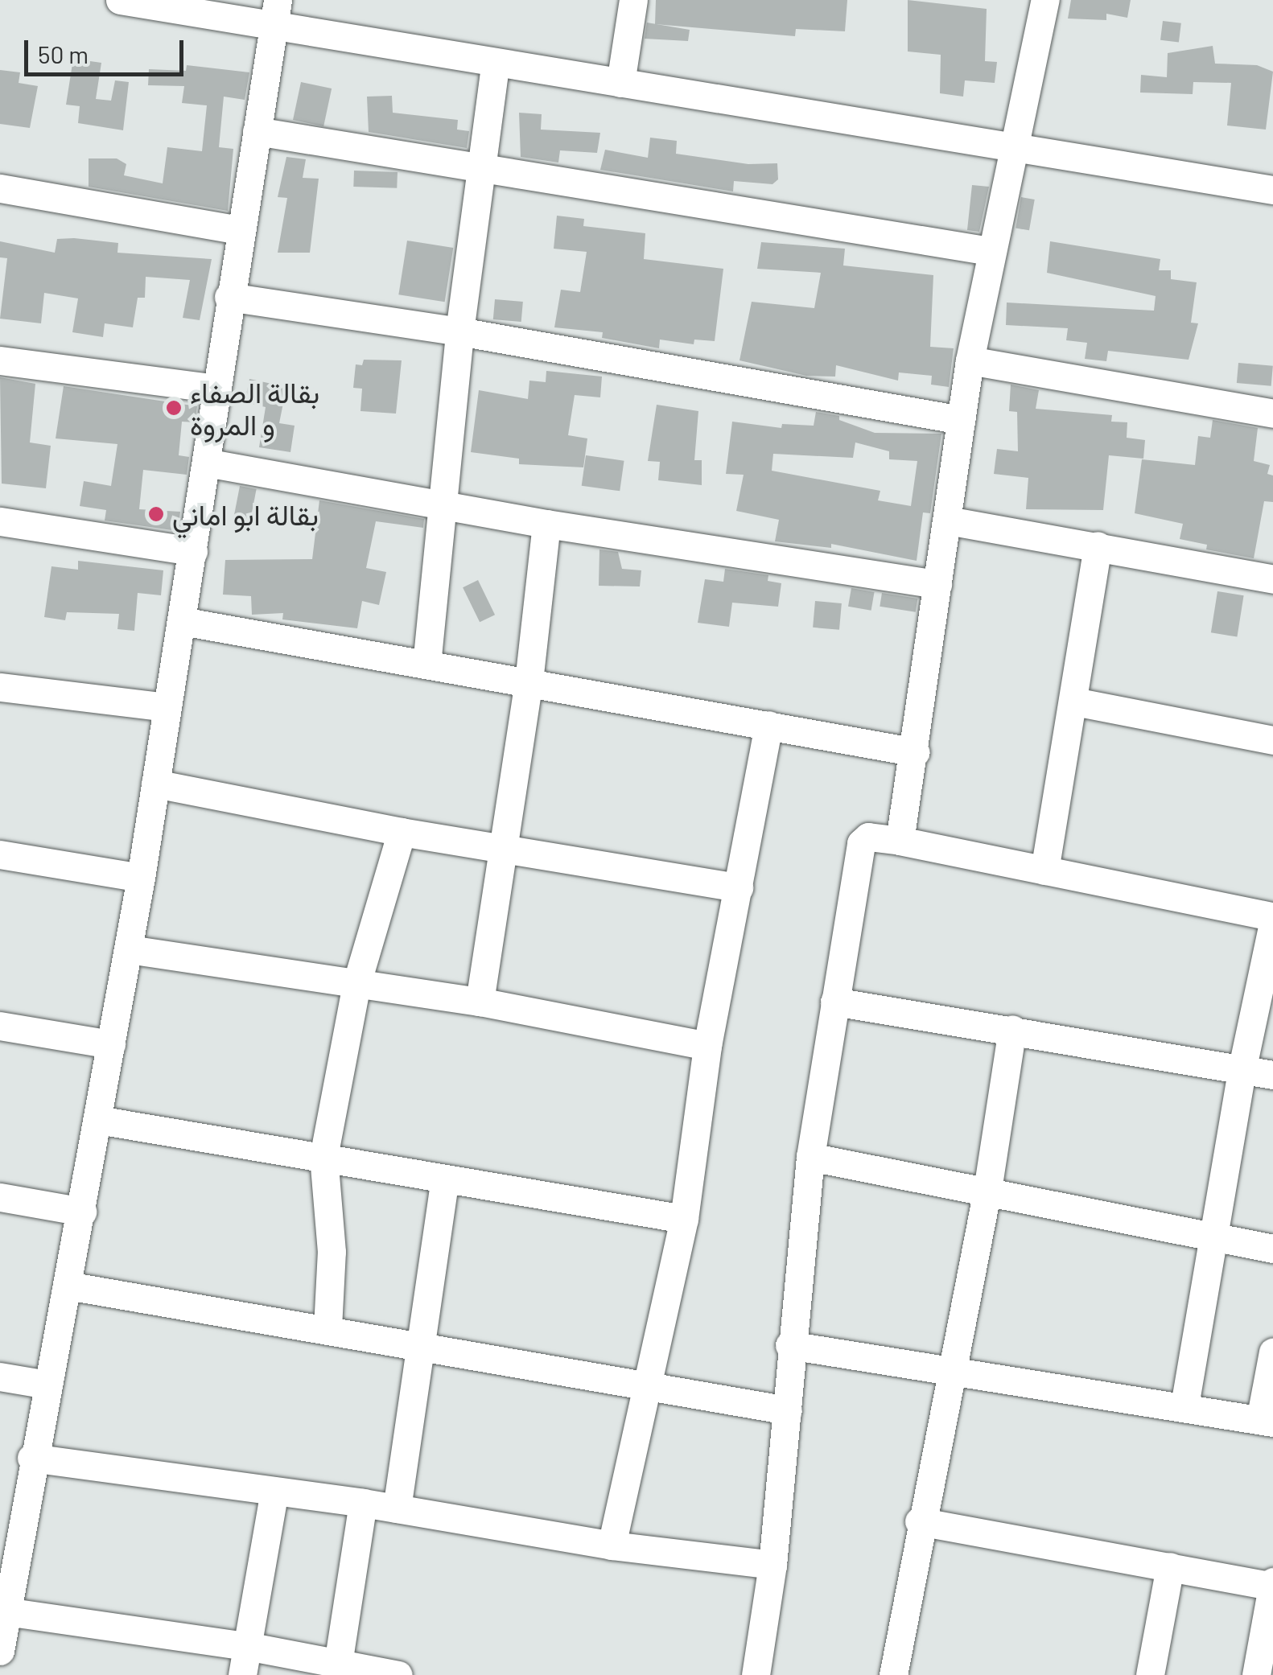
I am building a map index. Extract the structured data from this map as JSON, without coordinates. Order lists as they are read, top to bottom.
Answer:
{
  "places": ["بقالة الصفاء و المروة", "بقالة ابو اماني"],
  "scale_bar": "50 m"
}
